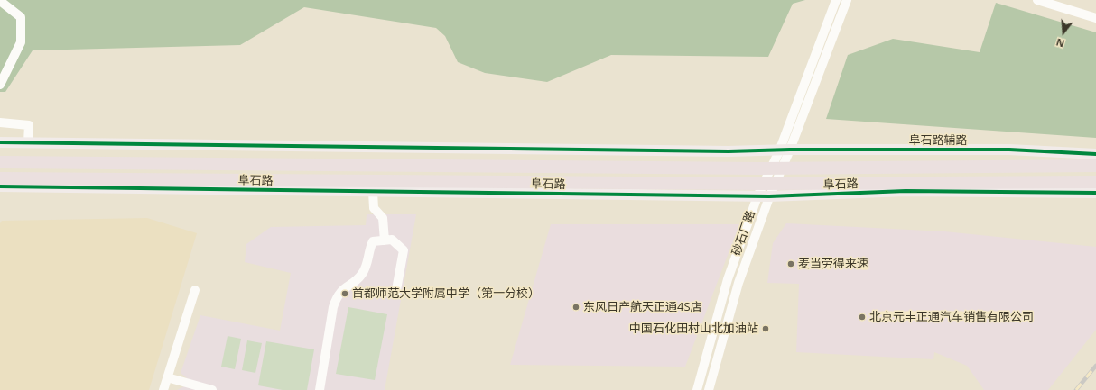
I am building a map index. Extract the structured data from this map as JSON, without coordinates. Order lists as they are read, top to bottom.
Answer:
{
  "streets": {
    "highway": ["阜石路"],
    "main road": ["阜石路辅路"],
    "street": ["砂石厂路"]
  },
  "crossings": [
    ["阜石路辅路", "砂石厂路"],
    ["阜石路", "砂石厂路"]
  ],
  "places": [
    "麦当劳得来速",
    "首都师范大学附属中学（第一分校）",
    "东风日产航天正通4S店",
    "北京元丰正通汽车销售有限公司",
    "中国石化田村山北加油站"
  ],
  "north": "bottom"
}
